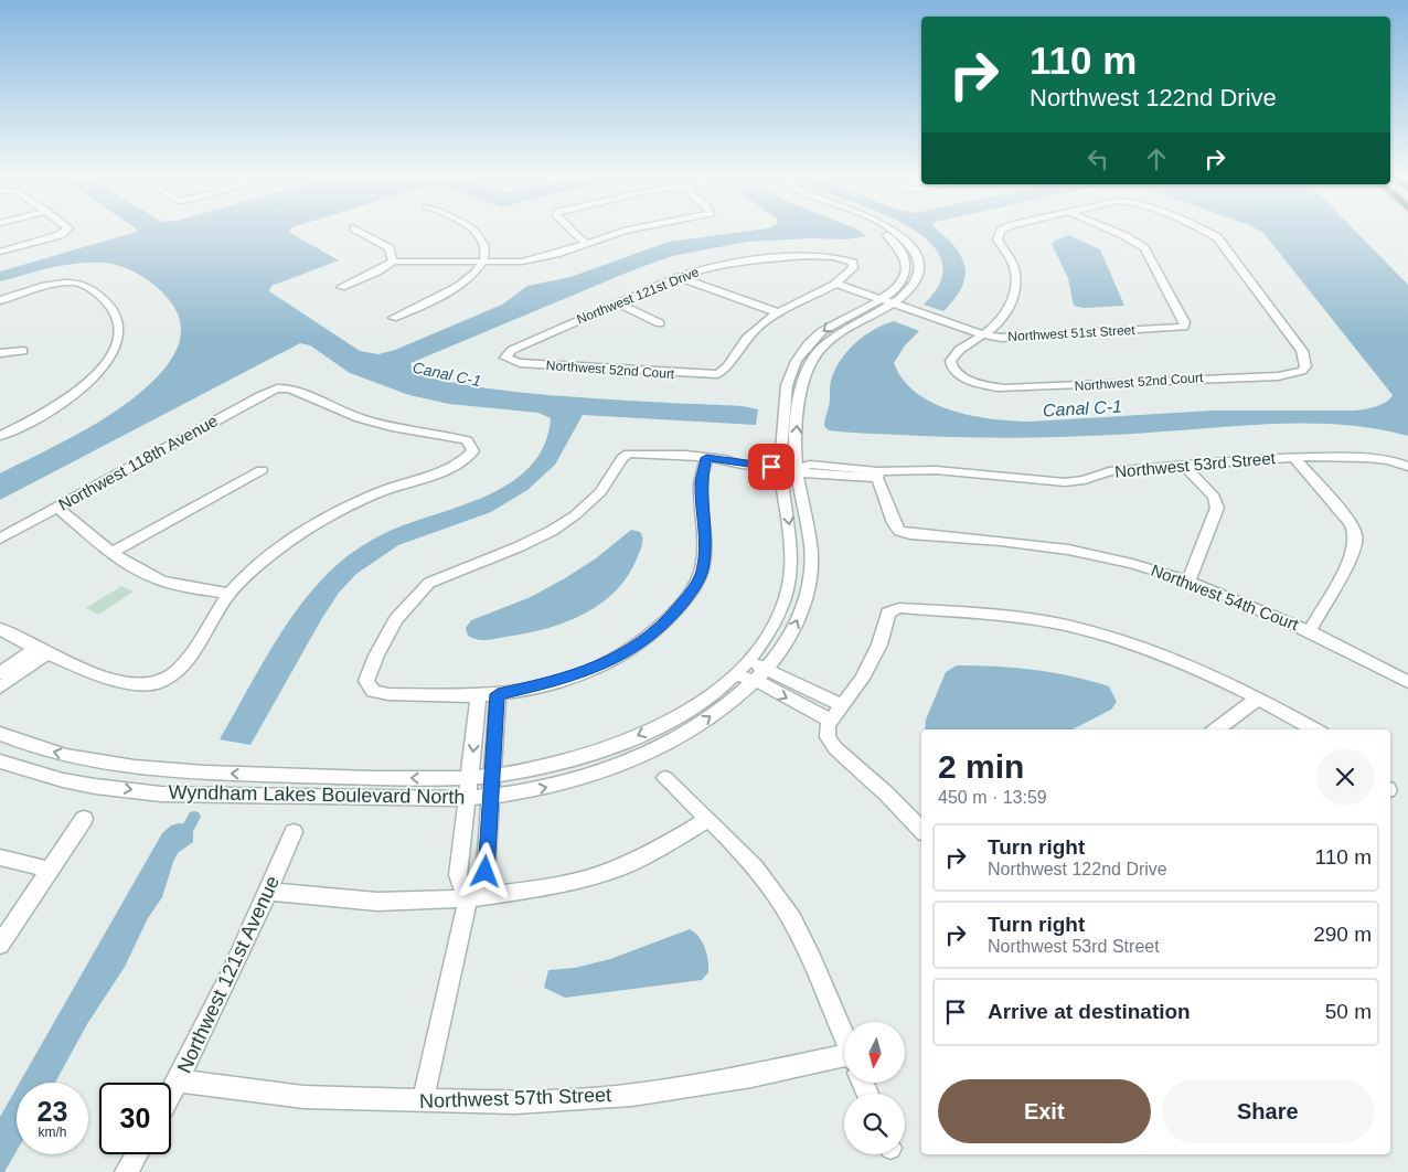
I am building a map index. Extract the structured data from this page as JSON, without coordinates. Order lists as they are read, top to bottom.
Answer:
{
  "streets": {
    "street": [
      "Northwest 121st Drive",
      "Northwest 51st Street",
      "Northwest 52nd Court",
      "Northwest 118th Avenue",
      "Northwest 53rd Street",
      "Northwest 54th Court",
      "Wyndham Lakes Boulevard North",
      "Northwest 121st Avenue",
      "Northwest 57th Street"
    ]
  },
  "crossings": [
    ["Northwest 121st Drive", "Northwest 51st Street"],
    ["Northwest 121st Drive", "Northwest 52nd Court"],
    ["Northwest 51st Street", "Northwest 52nd Court"],
    ["Northwest 51st Street", "Wyndham Lakes Boulevard North"],
    ["Northwest 53rd Street", "Northwest 54th Court"],
    ["Northwest 53rd Street", "Wyndham Lakes Boulevard North"],
    ["Northwest 121st Avenue", "Northwest 57th Street"]
  ],
  "water": ["Canal C-1"],
  "north": "bottom",
  "page": {
    "turn": ["110 m", "Northwest 122nd Drive"],
    "heading": ["2 min", "450 m · 13:59"],
    "list": [
      {
        "name": "Turn right",
        "note": "Northwest 122nd Drive",
        "value": "110 m"
      },
      {
        "name": "Turn right",
        "note": "Northwest 53rd Street",
        "value": "290 m"
      },
      {
        "name": "Arrive at destination",
        "value": "50 m"
      }
    ],
    "buttons": ["Exit", "Share"],
    "speed": "23 km/h",
    "limit": "30"
  }
}
